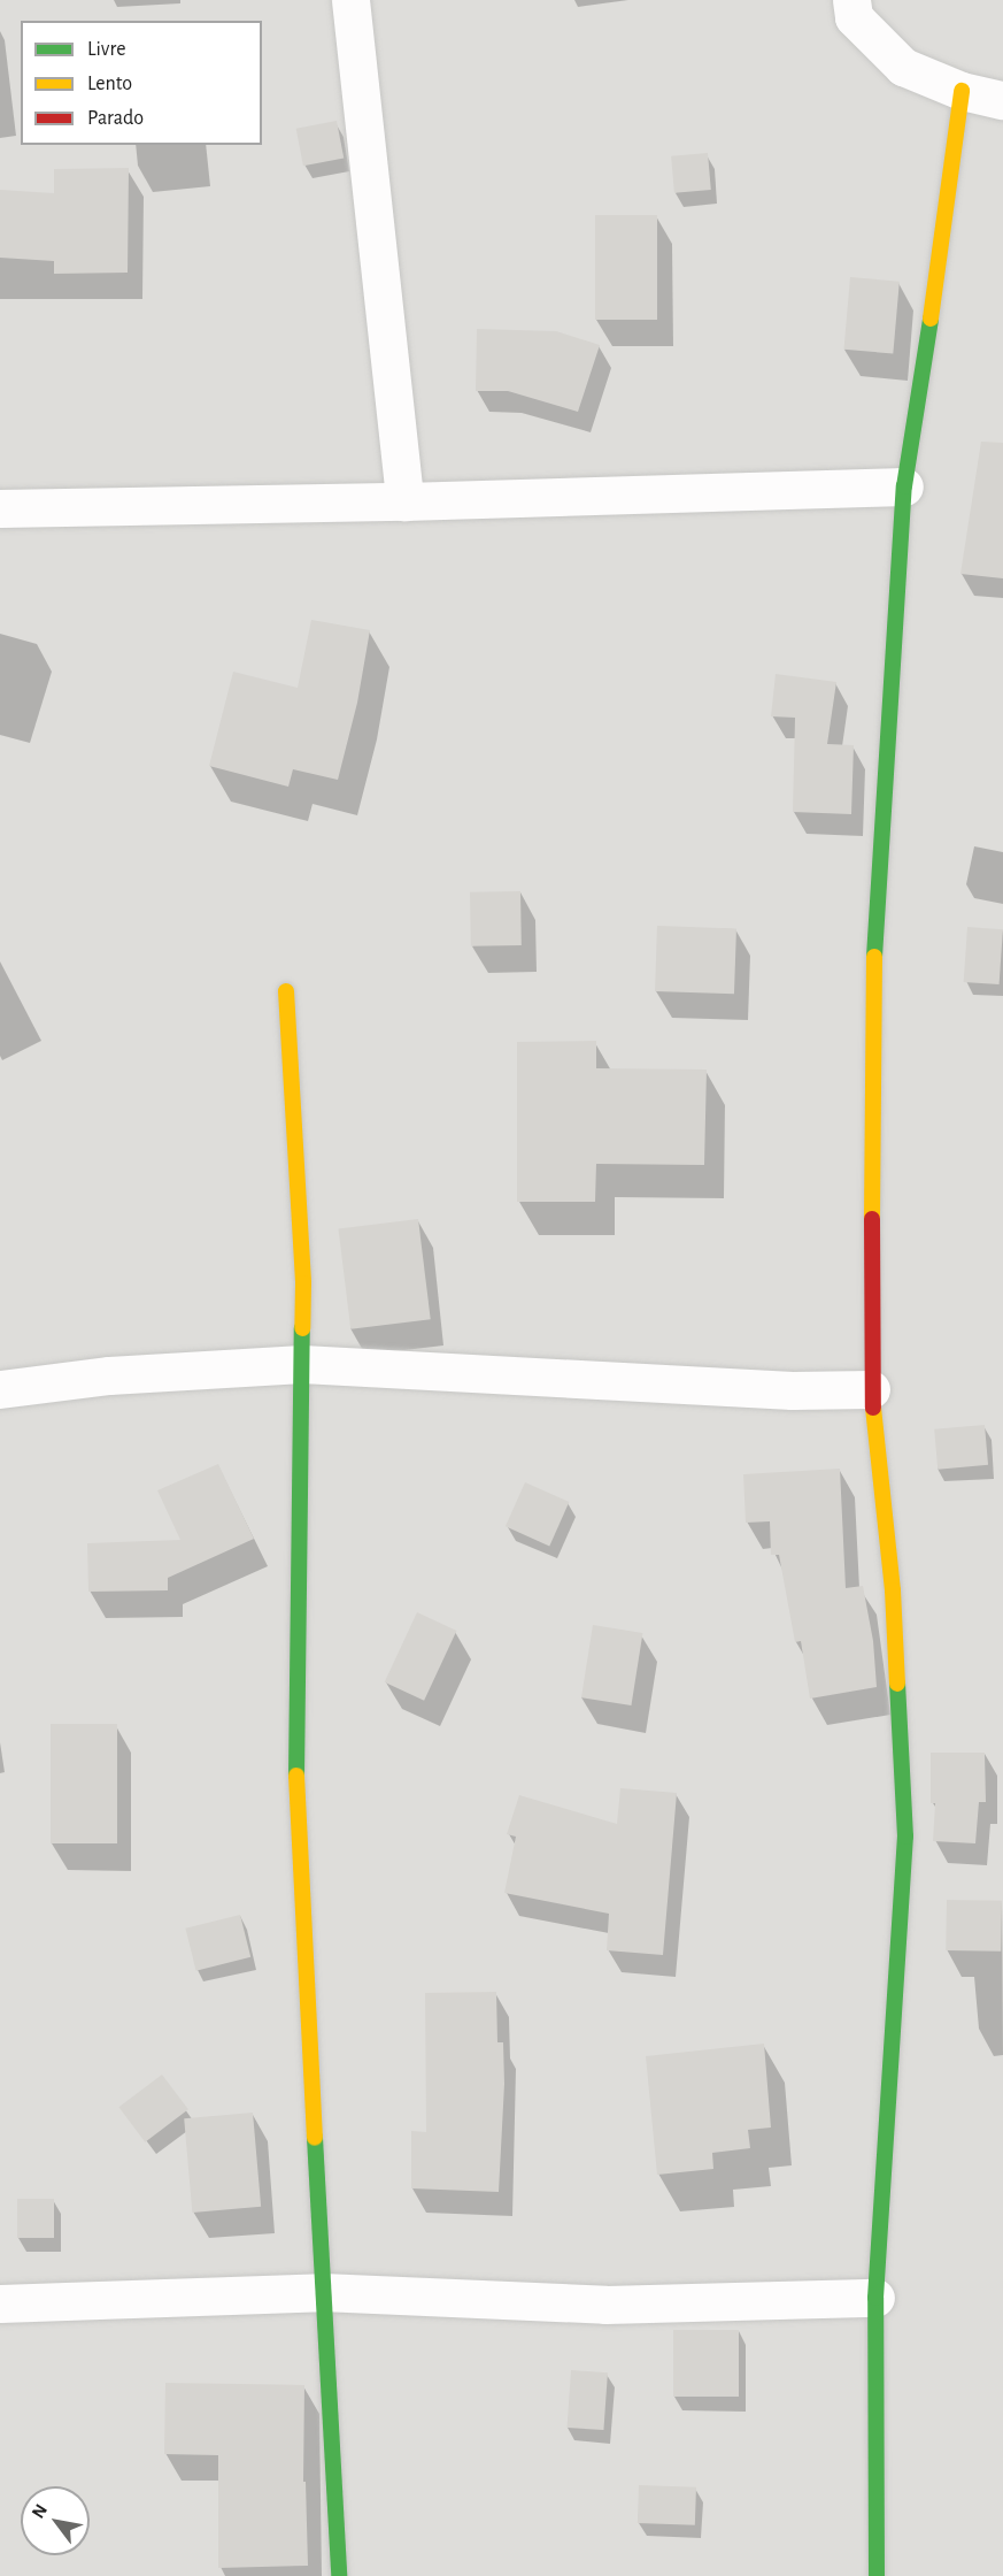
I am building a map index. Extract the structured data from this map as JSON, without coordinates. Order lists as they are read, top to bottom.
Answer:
{
  "legend": ["Livre", "Lento", "Parado"],
  "north": "top left"
}
